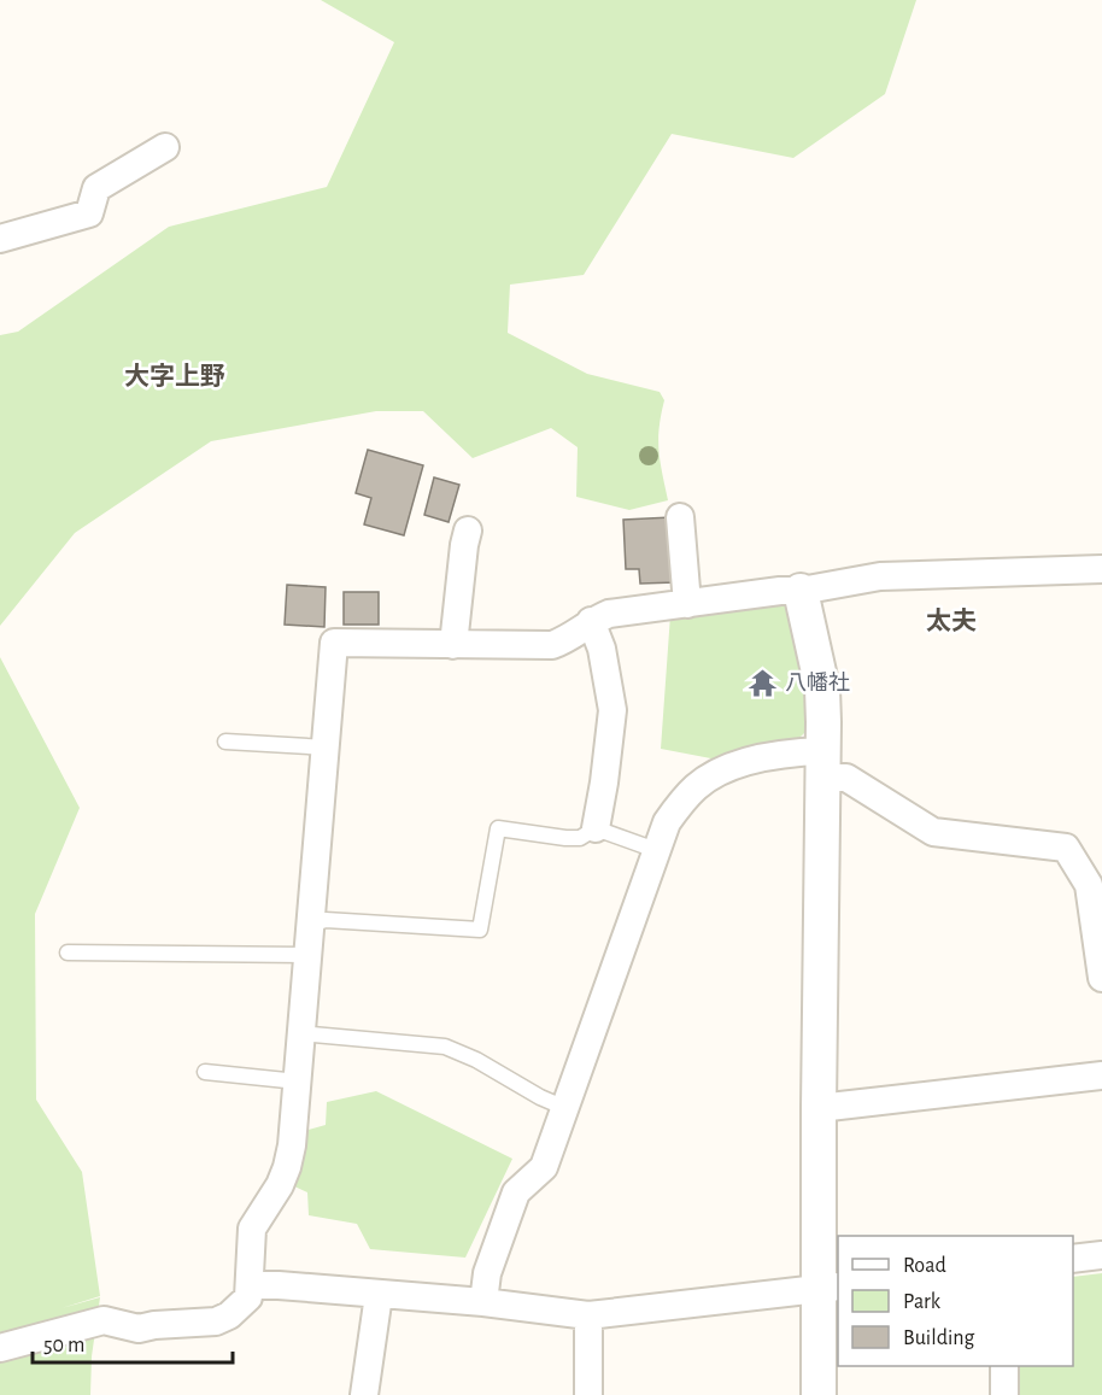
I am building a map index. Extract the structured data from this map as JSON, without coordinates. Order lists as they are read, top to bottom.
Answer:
{
  "districts": ["大字上野", "太夫"],
  "places": {
    "temple": ["八幡社"]
  },
  "legend": ["Road", "Park", "Building"],
  "scale_bar": "50 m"
}
